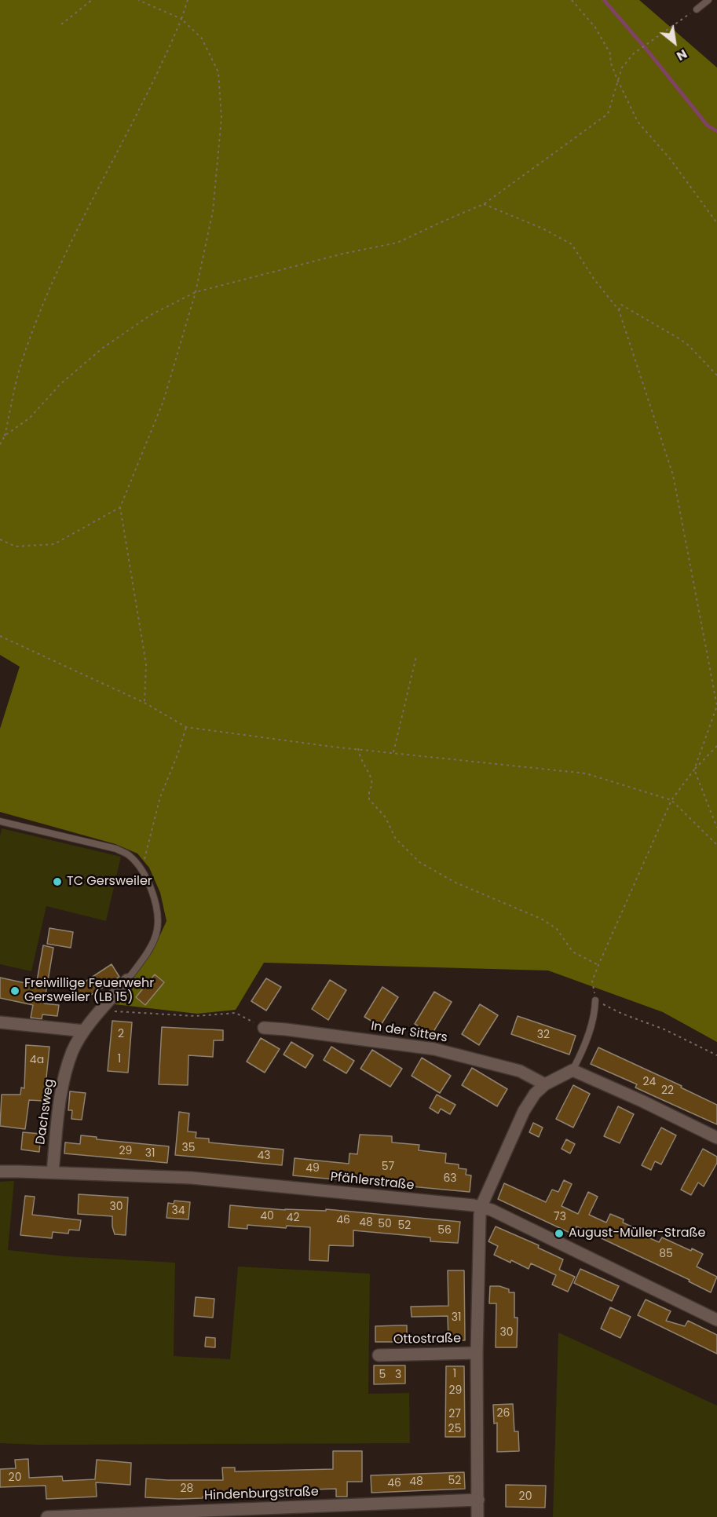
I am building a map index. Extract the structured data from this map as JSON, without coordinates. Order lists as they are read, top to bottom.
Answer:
{
  "streets": {
    "street": [
      "In der Sitters",
      "Dachsweg",
      "Pfählerstraße",
      "Ottostraße",
      "Hindenburgstraße"
    ]
  },
  "crossings": [
    ["Dachsweg", "Pfählerstraße"]
  ],
  "places": ["TC Gersweiler", "Freiwillige Feuerwehr Gersweiler (LB 15)", "August-Müller-Straße"],
  "house_numbers": [
    "2",
    "32",
    "1",
    "4a",
    "24",
    "22",
    "35",
    "29",
    "31",
    "43",
    "57",
    "49",
    "63",
    "30",
    "34",
    "40",
    "73",
    "42",
    "46",
    "48",
    "50",
    "52",
    "56",
    "85",
    "31",
    "30",
    "1",
    "5",
    "3",
    "29",
    "26",
    "27",
    "25",
    "20",
    "52",
    "48",
    "46",
    "28",
    "20"
  ],
  "north": "bottom right"
}
